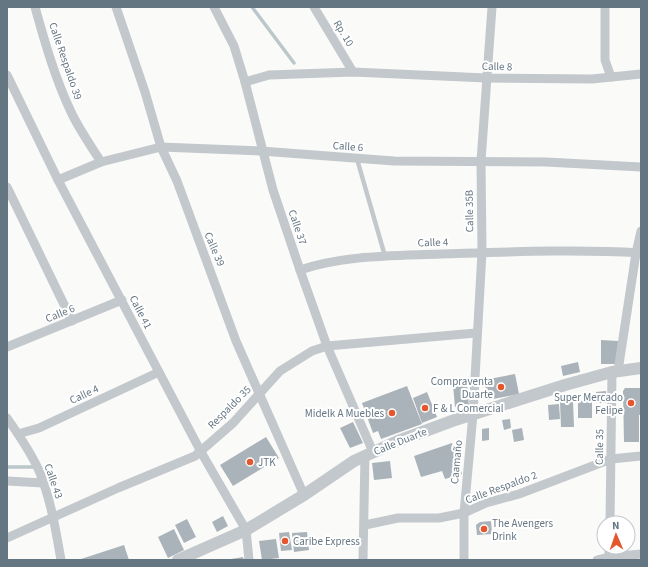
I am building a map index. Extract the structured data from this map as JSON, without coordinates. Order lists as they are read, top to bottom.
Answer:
{
  "streets": {
    "street": [
      "Rp. 10",
      "Calle Respaldo 39",
      "Calle 8",
      "Calle 6",
      "Calle 35B",
      "Calle 37",
      "Calle 4",
      "Calle 39",
      "Calle 41",
      "Respaldo 35",
      "Calle Duarte",
      "Calle 35",
      "Caamaño",
      "Calle 43",
      "Calle Respaldo 2"
    ]
  },
  "crossings": [
    ["Rp. 10", "Calle 8"],
    ["Calle Respaldo 39", "Calle 6"],
    ["Calle 8", "Calle 35B"],
    ["Calle 8", "Calle 37"],
    ["Calle 6", "Calle 35B"],
    ["Calle 6", "Calle 37"],
    ["Calle 6", "Calle 39"],
    ["Calle 6", "Calle 41"],
    ["Calle 35B", "Calle 4"],
    ["Calle 35B", "Respaldo 35"],
    ["Calle 35B", "Calle Duarte"],
    ["Calle 35B", "Caamaño"],
    ["Calle 37", "Calle 4"],
    ["Calle 37", "Respaldo 35"],
    ["Calle 37", "Calle Duarte"],
    ["Calle 4", "Calle 41"],
    ["Calle 4", "Calle 35"],
    ["Calle 4", "Calle 43"],
    ["Calle 39", "Respaldo 35"],
    ["Calle 39", "Calle Duarte"],
    ["Calle 41", "Respaldo 35"],
    ["Calle 41", "Calle Duarte"],
    ["Respaldo 35", "Calle 43"],
    ["Calle Duarte", "Calle 35"],
    ["Calle Duarte", "Caamaño"],
    ["Calle 35", "Calle Respaldo 2"],
    ["Caamaño", "Calle Respaldo 2"]
  ],
  "places": [
    "Compraventa Duarte",
    "Super Mercado Felipe",
    "F & L Comercial",
    "Midelk A Muebles",
    "JTK",
    "The Avengers Drink",
    "Caribe Express"
  ],
  "north": "top"
}
